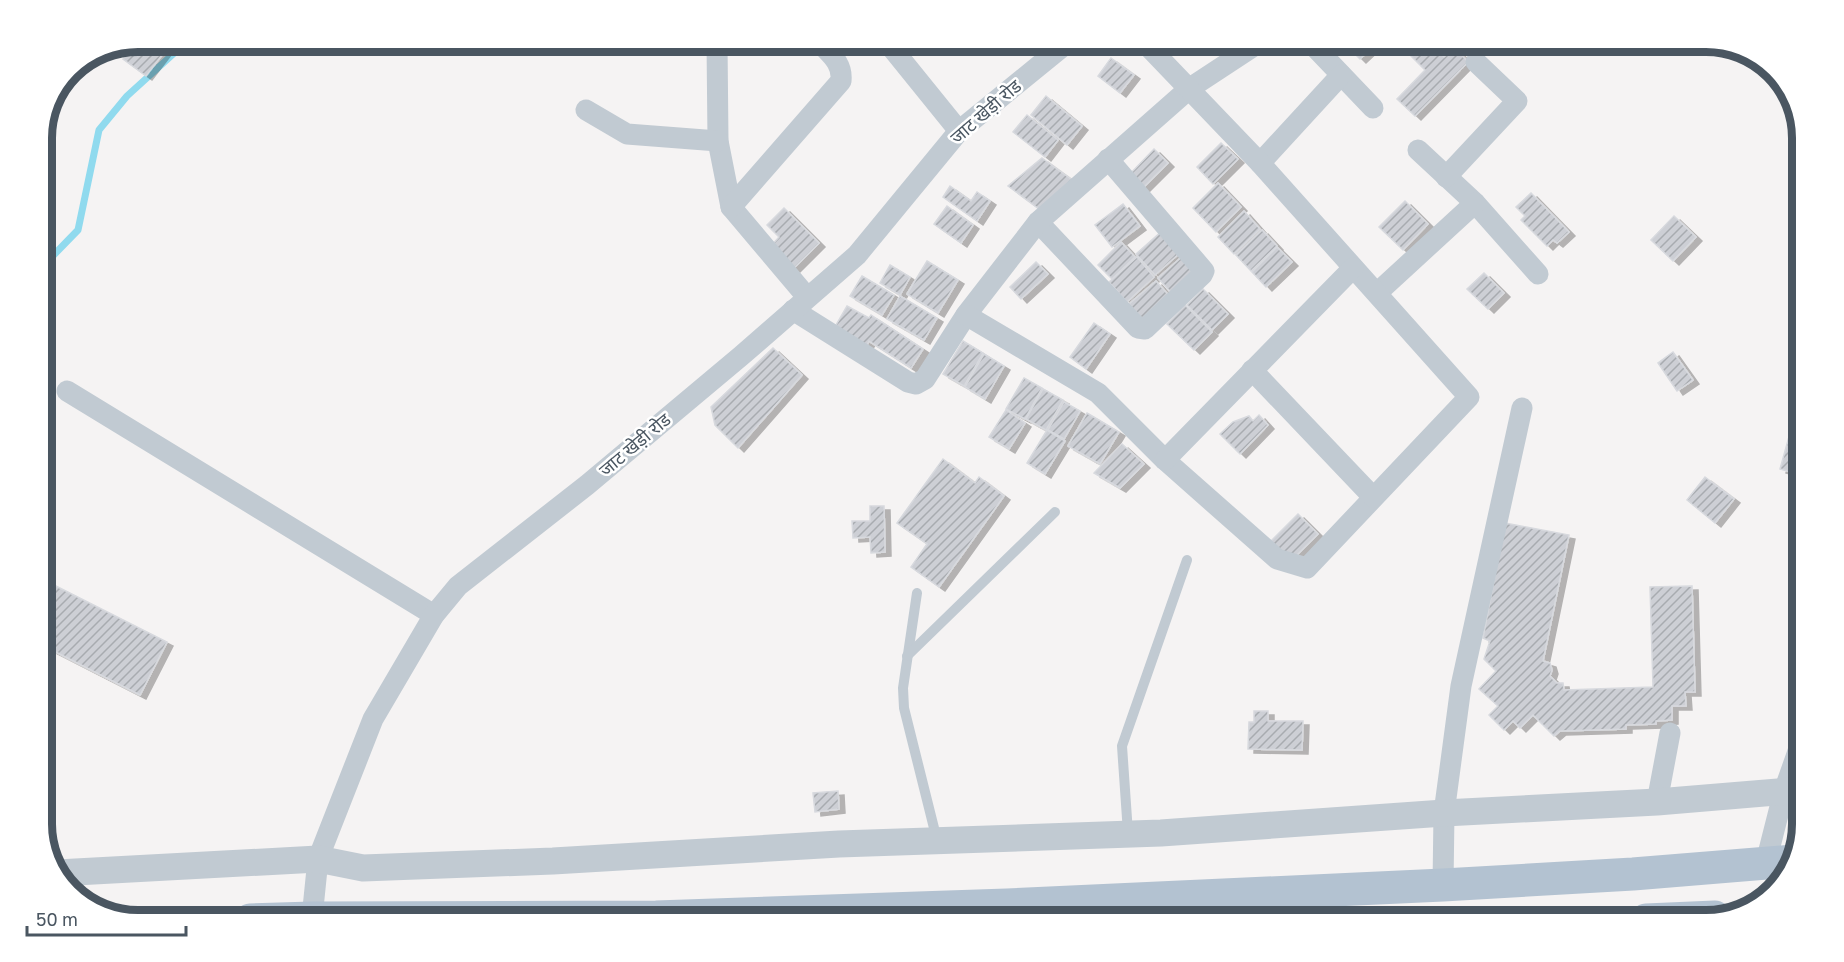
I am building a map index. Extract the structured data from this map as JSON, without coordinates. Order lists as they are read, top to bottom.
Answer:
{
  "streets": {
    "street": ["जाट खेड़ी रोड"]
  },
  "scale_bar": "50 m"
}
